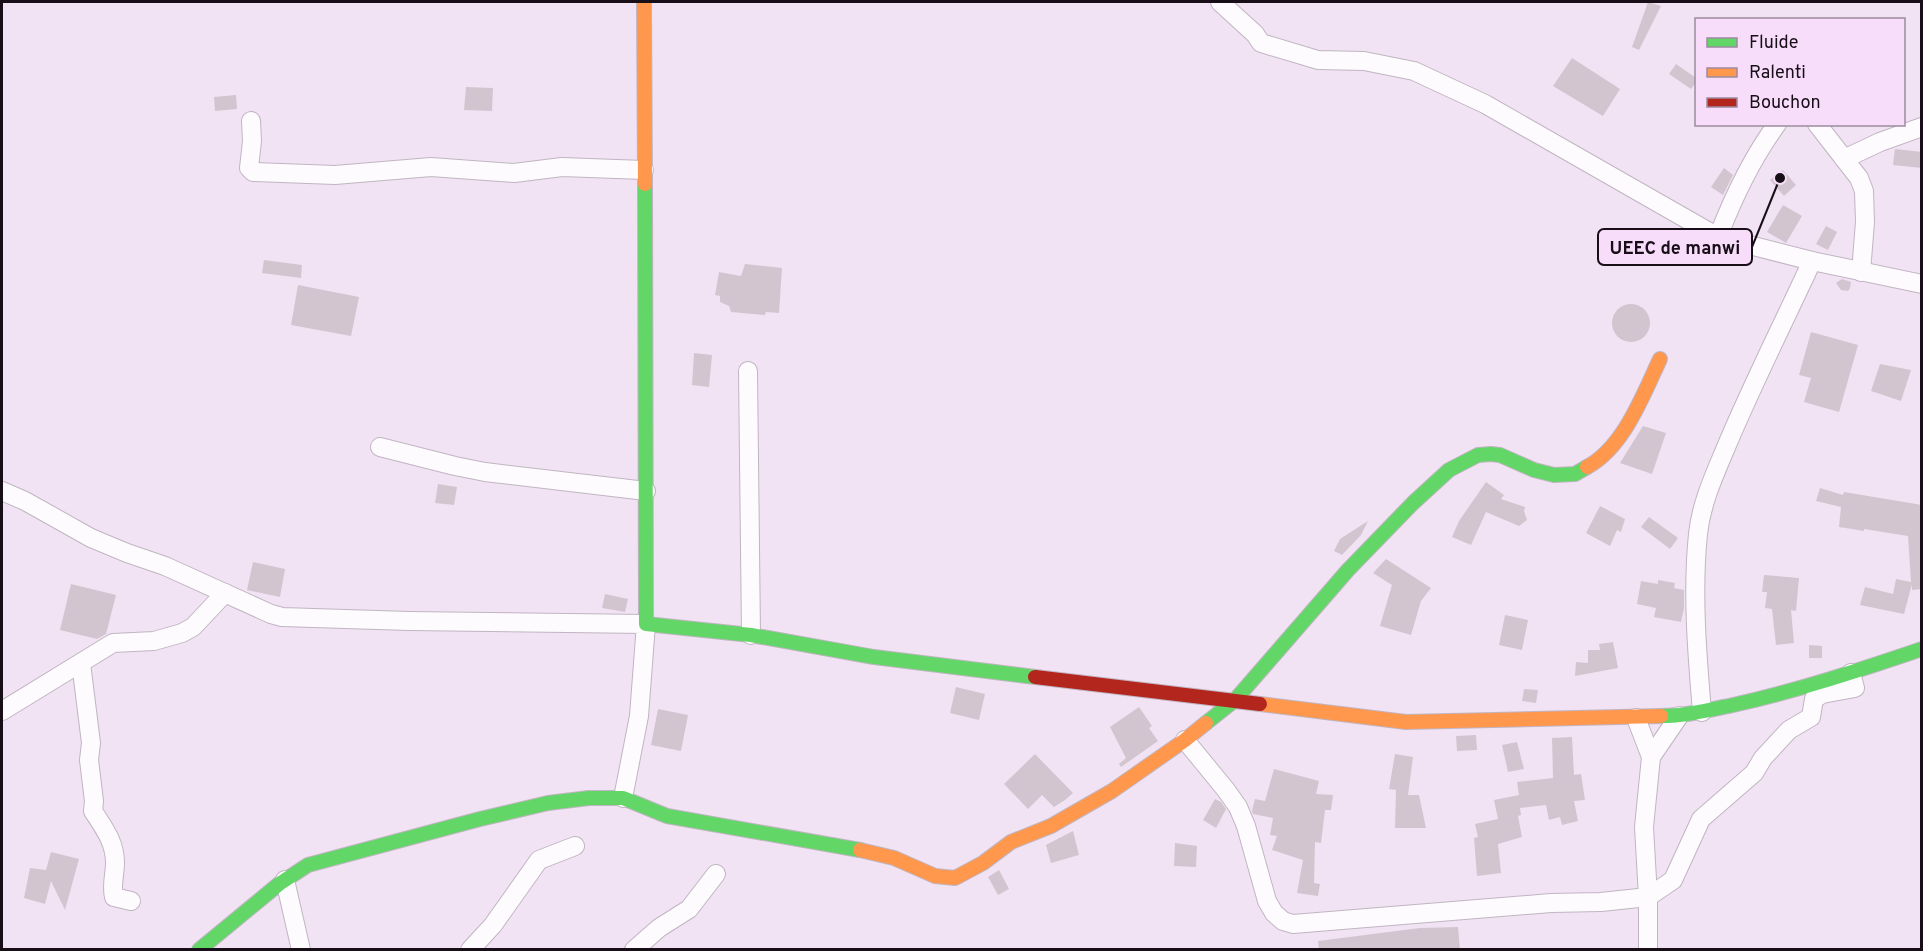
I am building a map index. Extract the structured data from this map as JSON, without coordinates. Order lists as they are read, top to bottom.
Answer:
{
  "places": ["UEEC de manwi"],
  "legend": ["Fluide", "Ralenti", "Bouchon"]
}
